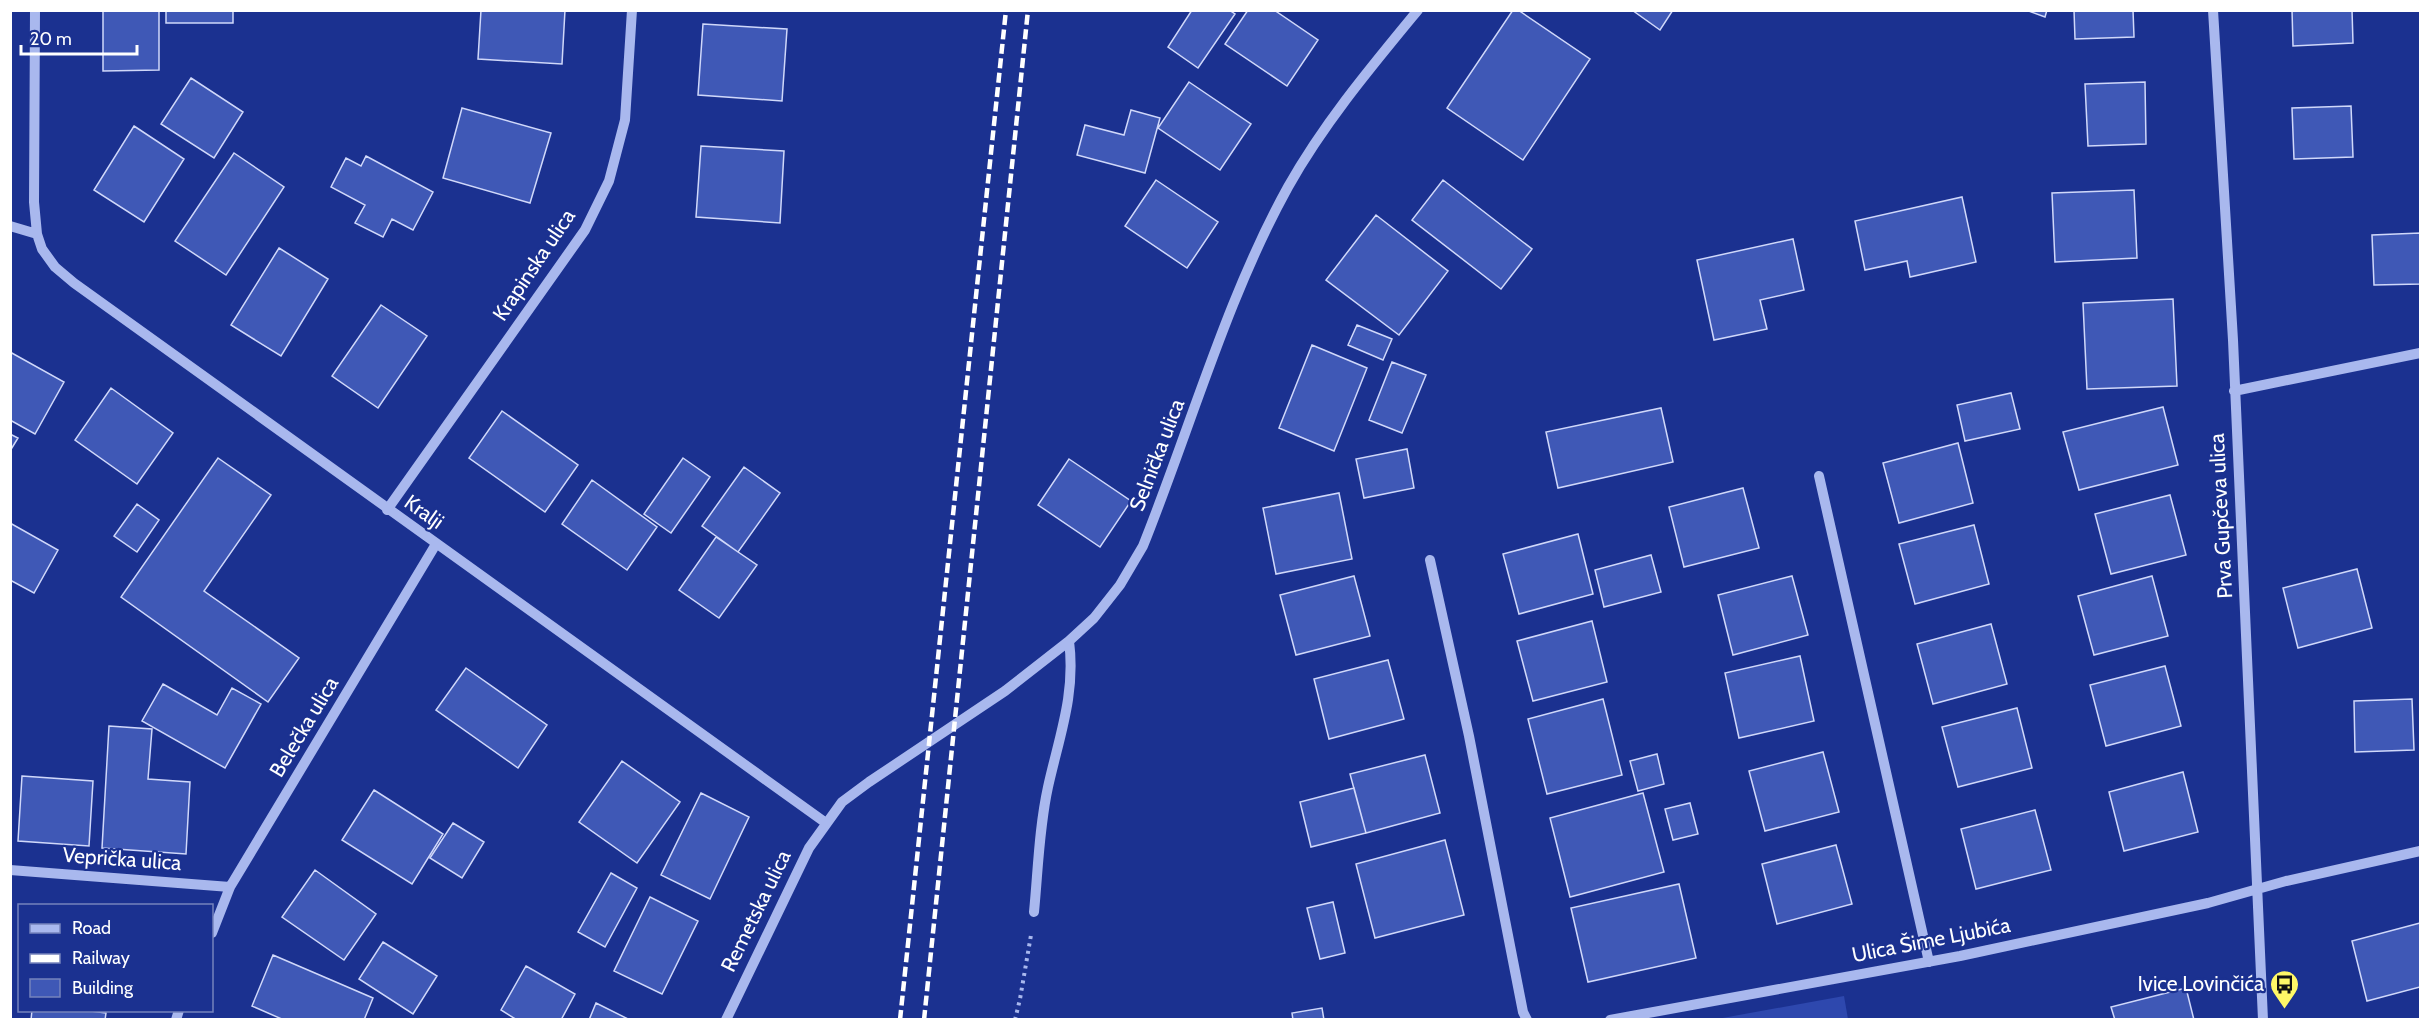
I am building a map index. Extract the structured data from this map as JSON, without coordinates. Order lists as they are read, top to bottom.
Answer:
{
  "streets": {
    "street": [
      "Krapinska ulica",
      "Selnička ulica",
      "Kralji",
      "Prva Gupčeva ulica",
      "Belečka ulica",
      "Veprička ulica",
      "Remetska ulica",
      "Ulica Šime Ljubića"
    ]
  },
  "crossings": [
    ["Krapinska ulica", "Kralji"],
    ["Selnička ulica", "Kralji"],
    ["Selnička ulica", "Remetska ulica"],
    ["Kralji", "Belečka ulica"],
    ["Kralji", "Remetska ulica"],
    ["Prva Gupčeva ulica", "Ulica Šime Ljubića"],
    ["Belečka ulica", "Veprička ulica"]
  ],
  "places": {
    "bus stop": ["Ivice Lovinčića"]
  },
  "legend": ["Road", "Railway", "Building"],
  "scale_bar": "20 m"
}
